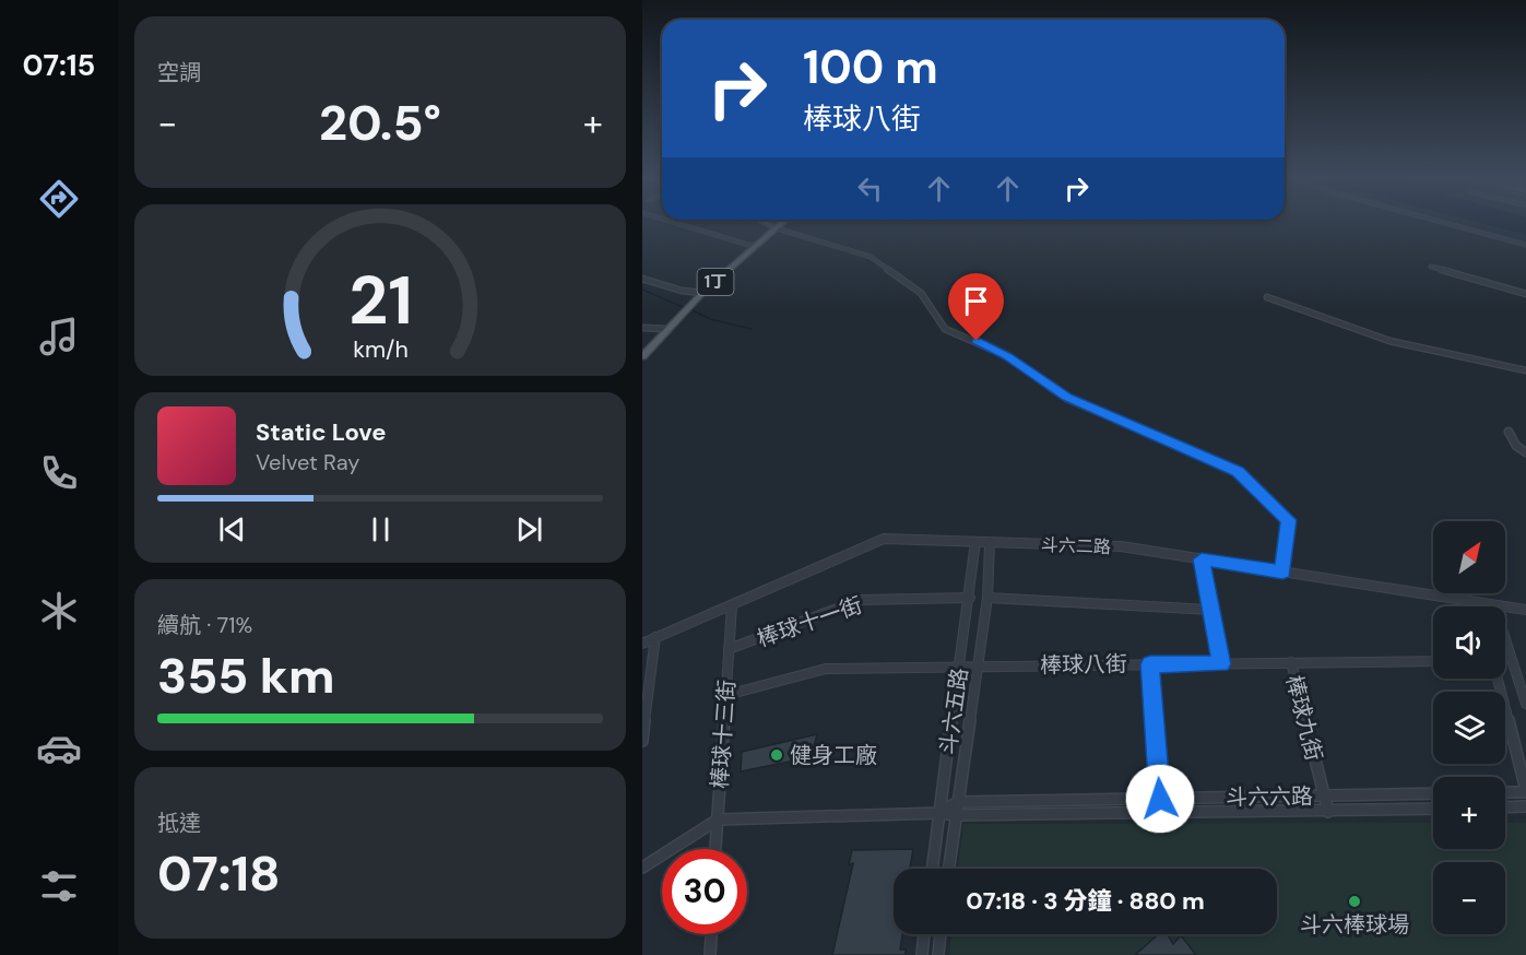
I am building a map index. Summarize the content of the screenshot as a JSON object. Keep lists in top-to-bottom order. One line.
{"streets":{"main road":["1丁"],"street":["斗六二路","棒球十一街","棒球八街","斗六五路","棒球九街","棒球十三街","斗六六路"]},"crossings":[["斗六二路","斗六五路"],["斗六二路","棒球十三街"],["棒球十一街","斗六五路"],["棒球十一街","棒球十三街"],["棒球八街","斗六五路"],["棒球八街","棒球九街"],["棒球八街","棒球十三街"],["斗六五路","斗六六路"],["棒球九街","斗六六路"],["棒球十三街","斗六六路"]],"places":["健身工廠","斗六棒球場"],"north":"top right","page":{"tabs":"07:15","tile":["空調",["續航 · 71%","355 km"],["抵達","07:18"]],"turn":["100 m","棒球八街"],"heat":["−","20.5°","+"],"song":["Static Love","Velvet Ray"],"map_buttons":["+","−"],"limit":"30","trip":"07:18 · 3 分鐘 · 880 m","gauge":["21","km/h"]}}
